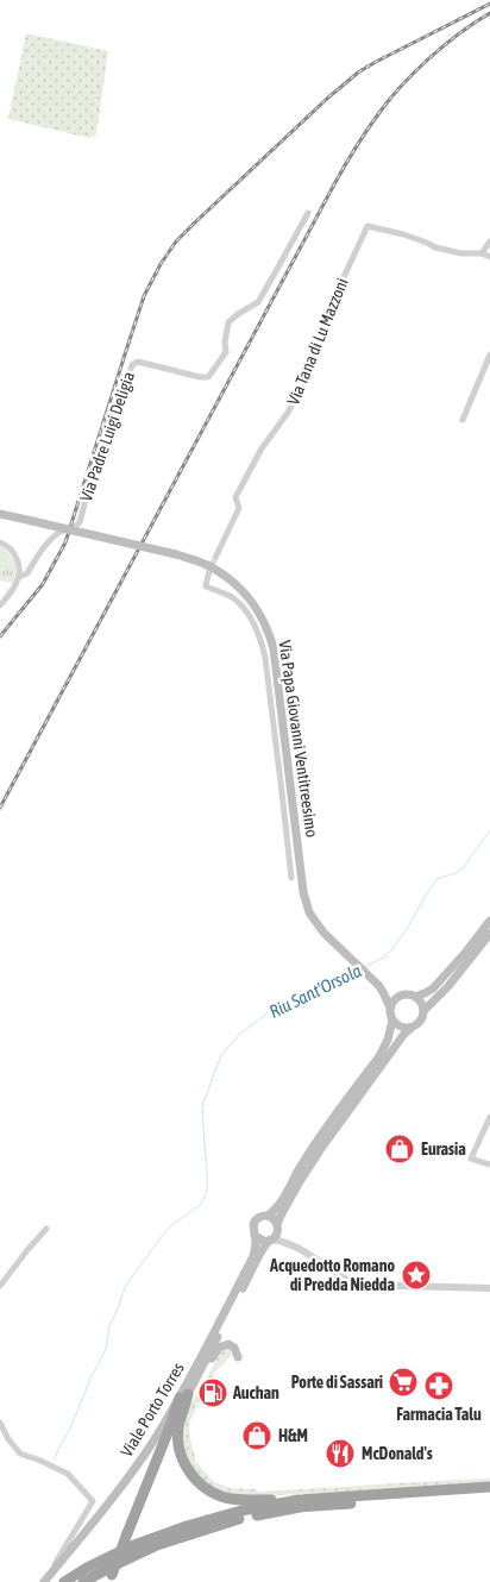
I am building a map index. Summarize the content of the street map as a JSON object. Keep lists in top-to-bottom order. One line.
{"streets":{"main road":["Via Papa Giovanni Ventitreesimo","Viale Porto Torres"],"street":["Via Tana di Lu Mazzoni","Via Padre Luigi Deligia"]},"crossings":[["Via Papa Giovanni Ventitreesimo","Viale Porto Torres"]],"water":["Riu Sant'Orsola"],"places":{"shop":["Eurasia","H&M"],"place":["Acquedotto Romano di Predda Niedda"],"supermarket":["Porte di Sassari"],"pharmacy":["Farmacia Talu"],"fuel station":["Auchan"],"restaurant":["McDonald's"]}}
